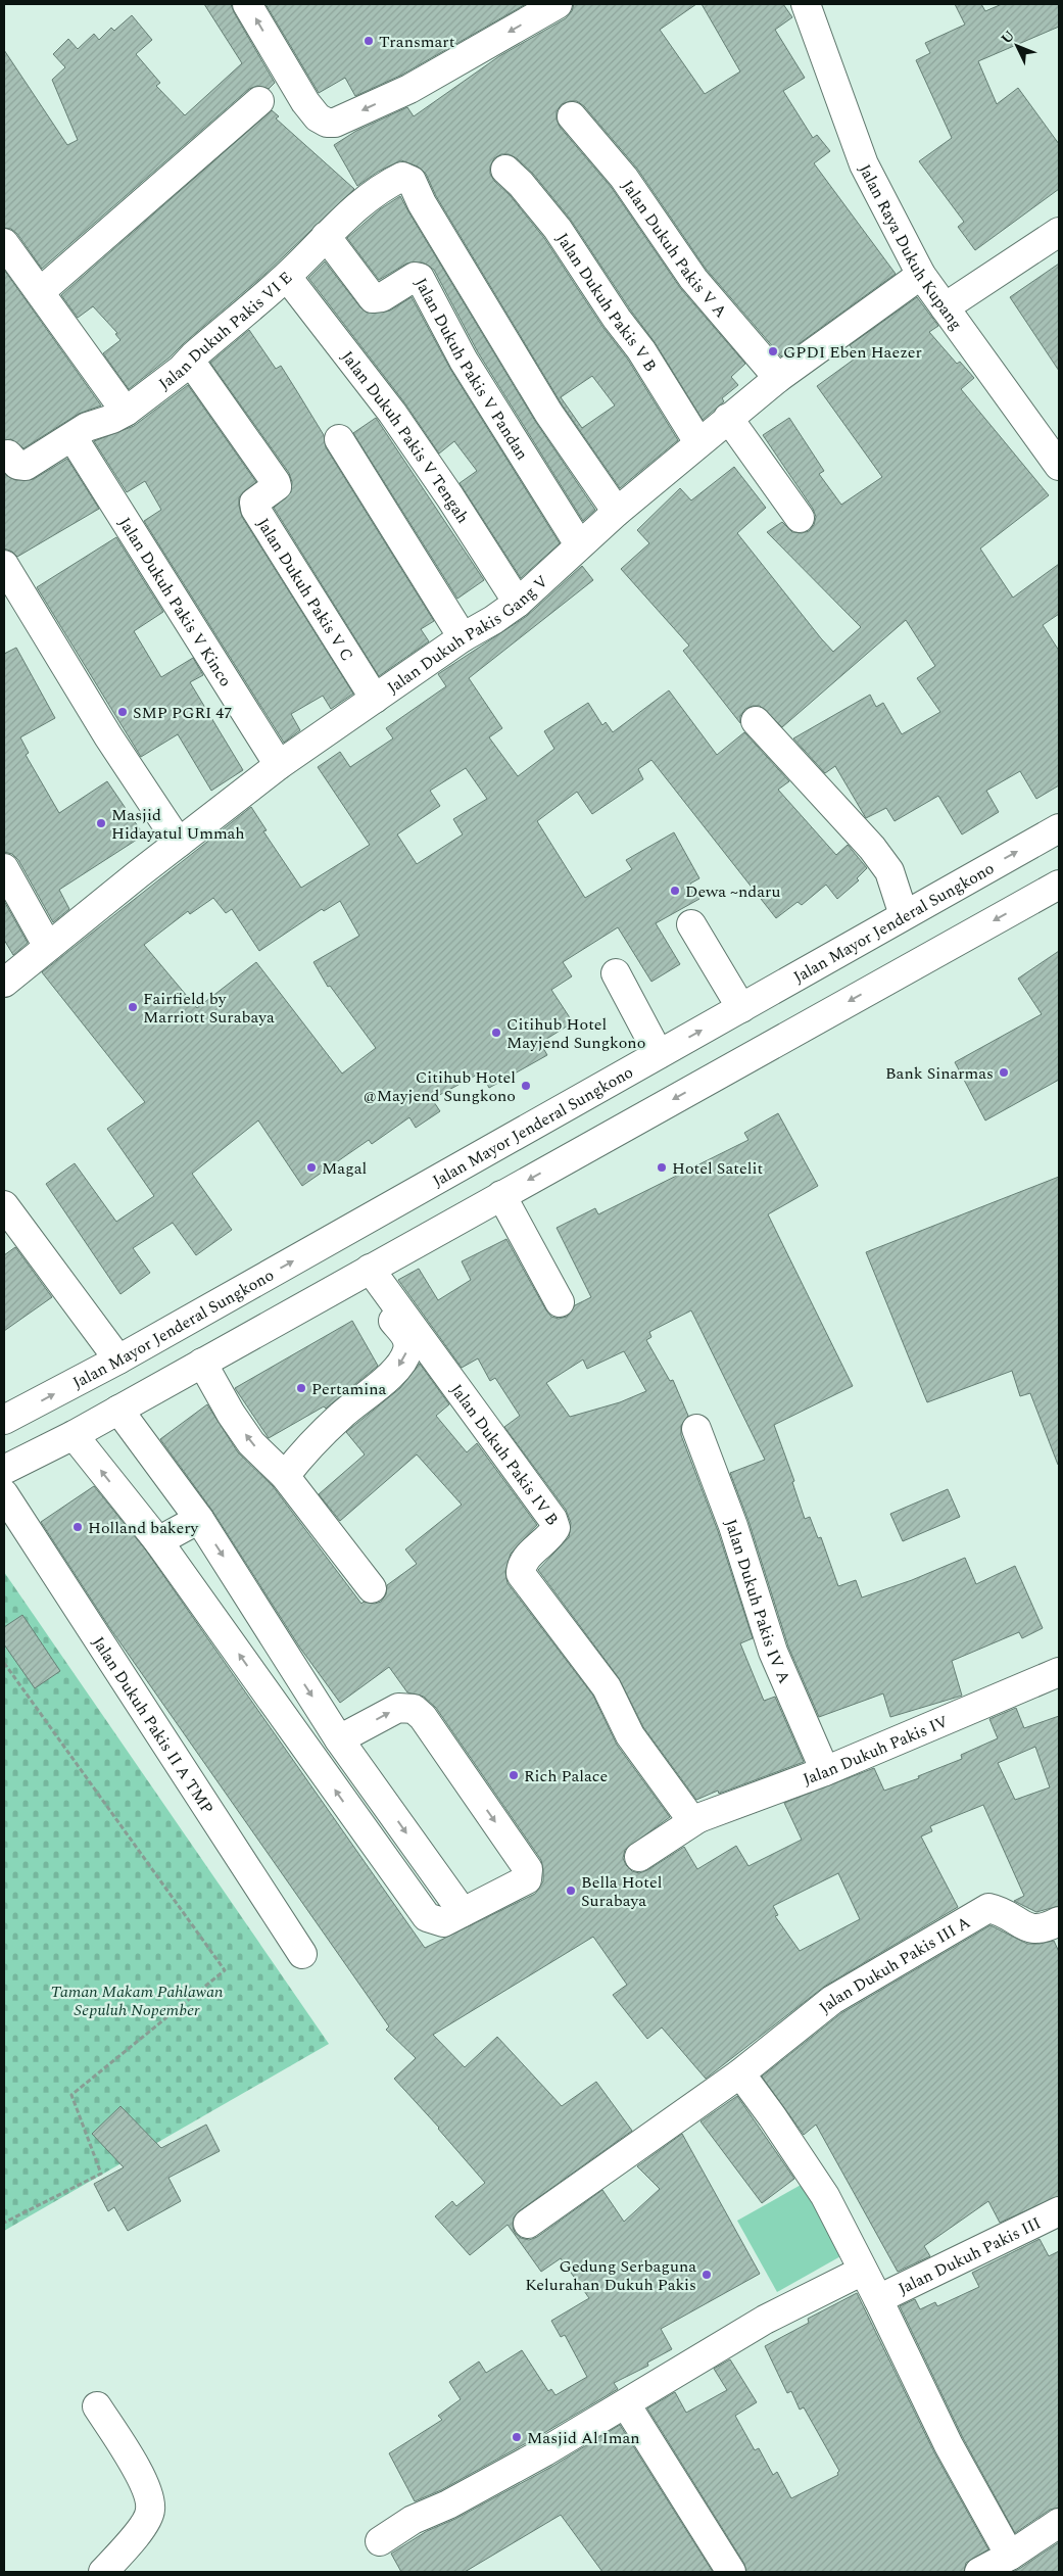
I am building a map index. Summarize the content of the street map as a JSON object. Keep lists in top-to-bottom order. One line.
{"streets":{"street":["Jalan Raya Dukuh Kupang","Jalan Dukuh Pakis V A","Jalan Dukuh Pakis V B","Jalan Dukuh Pakis VI E","Jalan Dukuh Pakis V Pandan","Jalan Dukuh Pakis V Tengah","Jalan Dukuh Pakis V C","Jalan Dukuh Pakis V Kinco","Jalan Dukuh Pakis Gang V","Jalan Mayor Jenderal Sungkono","Jalan Dukuh Pakis IV B","Jalan Dukuh Pakis IV A","Jalan Dukuh Pakis II A TMP","Jalan Dukuh Pakis IV","Jalan Dukuh Pakis III A","Jalan Dukuh Pakis III"]},"crossings":[["Jalan Raya Dukuh Kupang","Jalan Dukuh Pakis Gang V"],["Jalan Dukuh Pakis V A","Jalan Dukuh Pakis Gang V"],["Jalan Dukuh Pakis V B","Jalan Dukuh Pakis Gang V"],["Jalan Dukuh Pakis VI E","Jalan Dukuh Pakis V Pandan"],["Jalan Dukuh Pakis VI E","Jalan Dukuh Pakis V Tengah"],["Jalan Dukuh Pakis VI E","Jalan Dukuh Pakis V C"],["Jalan Dukuh Pakis VI E","Jalan Dukuh Pakis V Kinco"],["Jalan Dukuh Pakis VI E","Jalan Dukuh Pakis Gang V"],["Jalan Dukuh Pakis V Pandan","Jalan Dukuh Pakis Gang V"],["Jalan Dukuh Pakis V Tengah","Jalan Dukuh Pakis Gang V"],["Jalan Dukuh Pakis V C","Jalan Dukuh Pakis Gang V"],["Jalan Dukuh Pakis V Kinco","Jalan Dukuh Pakis Gang V"],["Jalan Dukuh Pakis IV B","Jalan Dukuh Pakis IV"],["Jalan Dukuh Pakis IV A","Jalan Dukuh Pakis IV"]],"parks":["Taman Makam Pahlawan Sepuluh Nopember"],"places":["Transmart","GPDI Eben Haezer","SMP PGRI 47","Masjid Hidayatul Ummah","Dewa ~ndaru","Fairfield by Marriott Surabaya","Citihub Hotel Mayjend Sungkono","Bank Sinarmas","Citihub Hotel @Mayjend Sungkono","Magal","Hotel Satelit","Pertamina","Holland bakery","Rich Palace","Bella Hotel Surabaya","Gedung Serbaguna Kelurahan Dukuh Pakis","Masjid Al Iman"],"north":"top left"}
